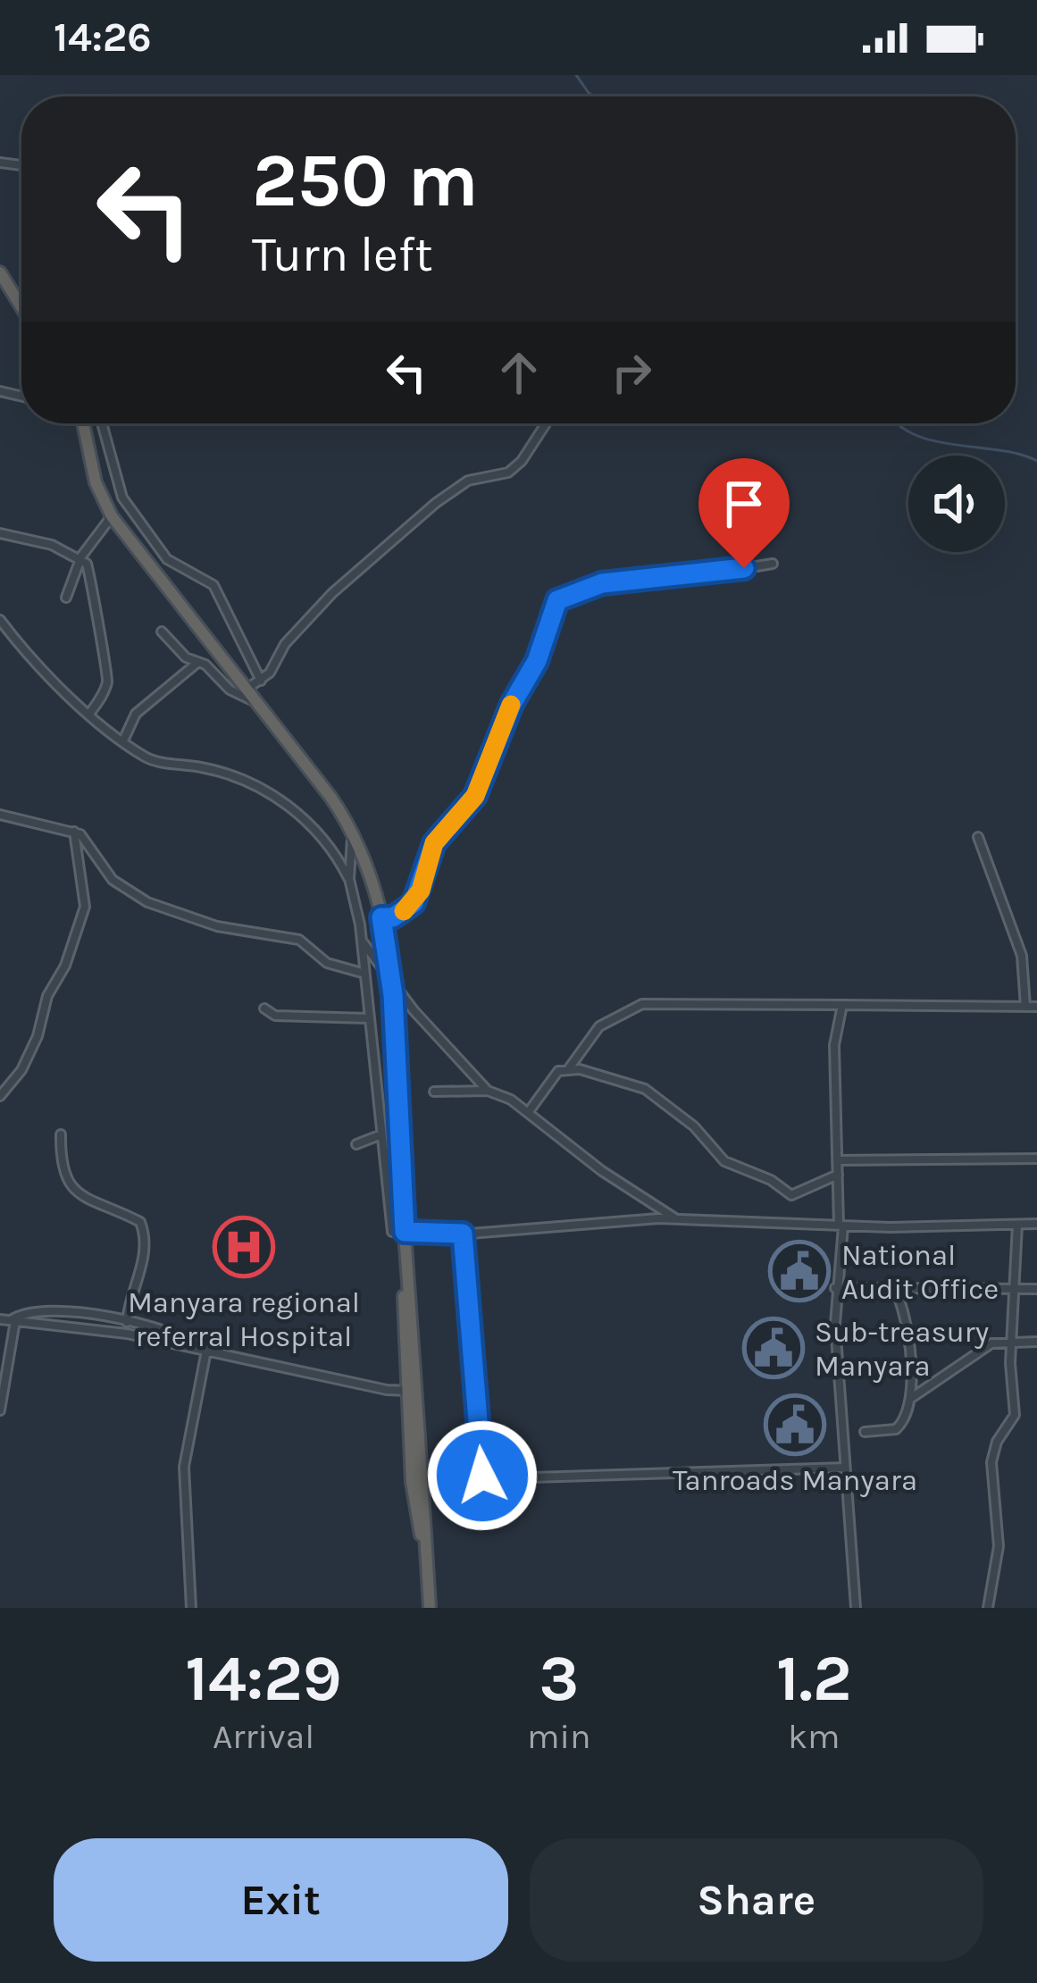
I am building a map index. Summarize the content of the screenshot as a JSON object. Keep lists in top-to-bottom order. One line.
{"places":{"hospital":["Manyara regional referral Hospital"],"public building":["National Audit Office","Sub-treasury Manyara","Tanroads Manyara"]},"page":{"status":"14:26","turn":["250 m","Turn left"],"eta":["14:29","Arrival","3","min","1.2","km"],"buttons":["Exit","Share"]}}
